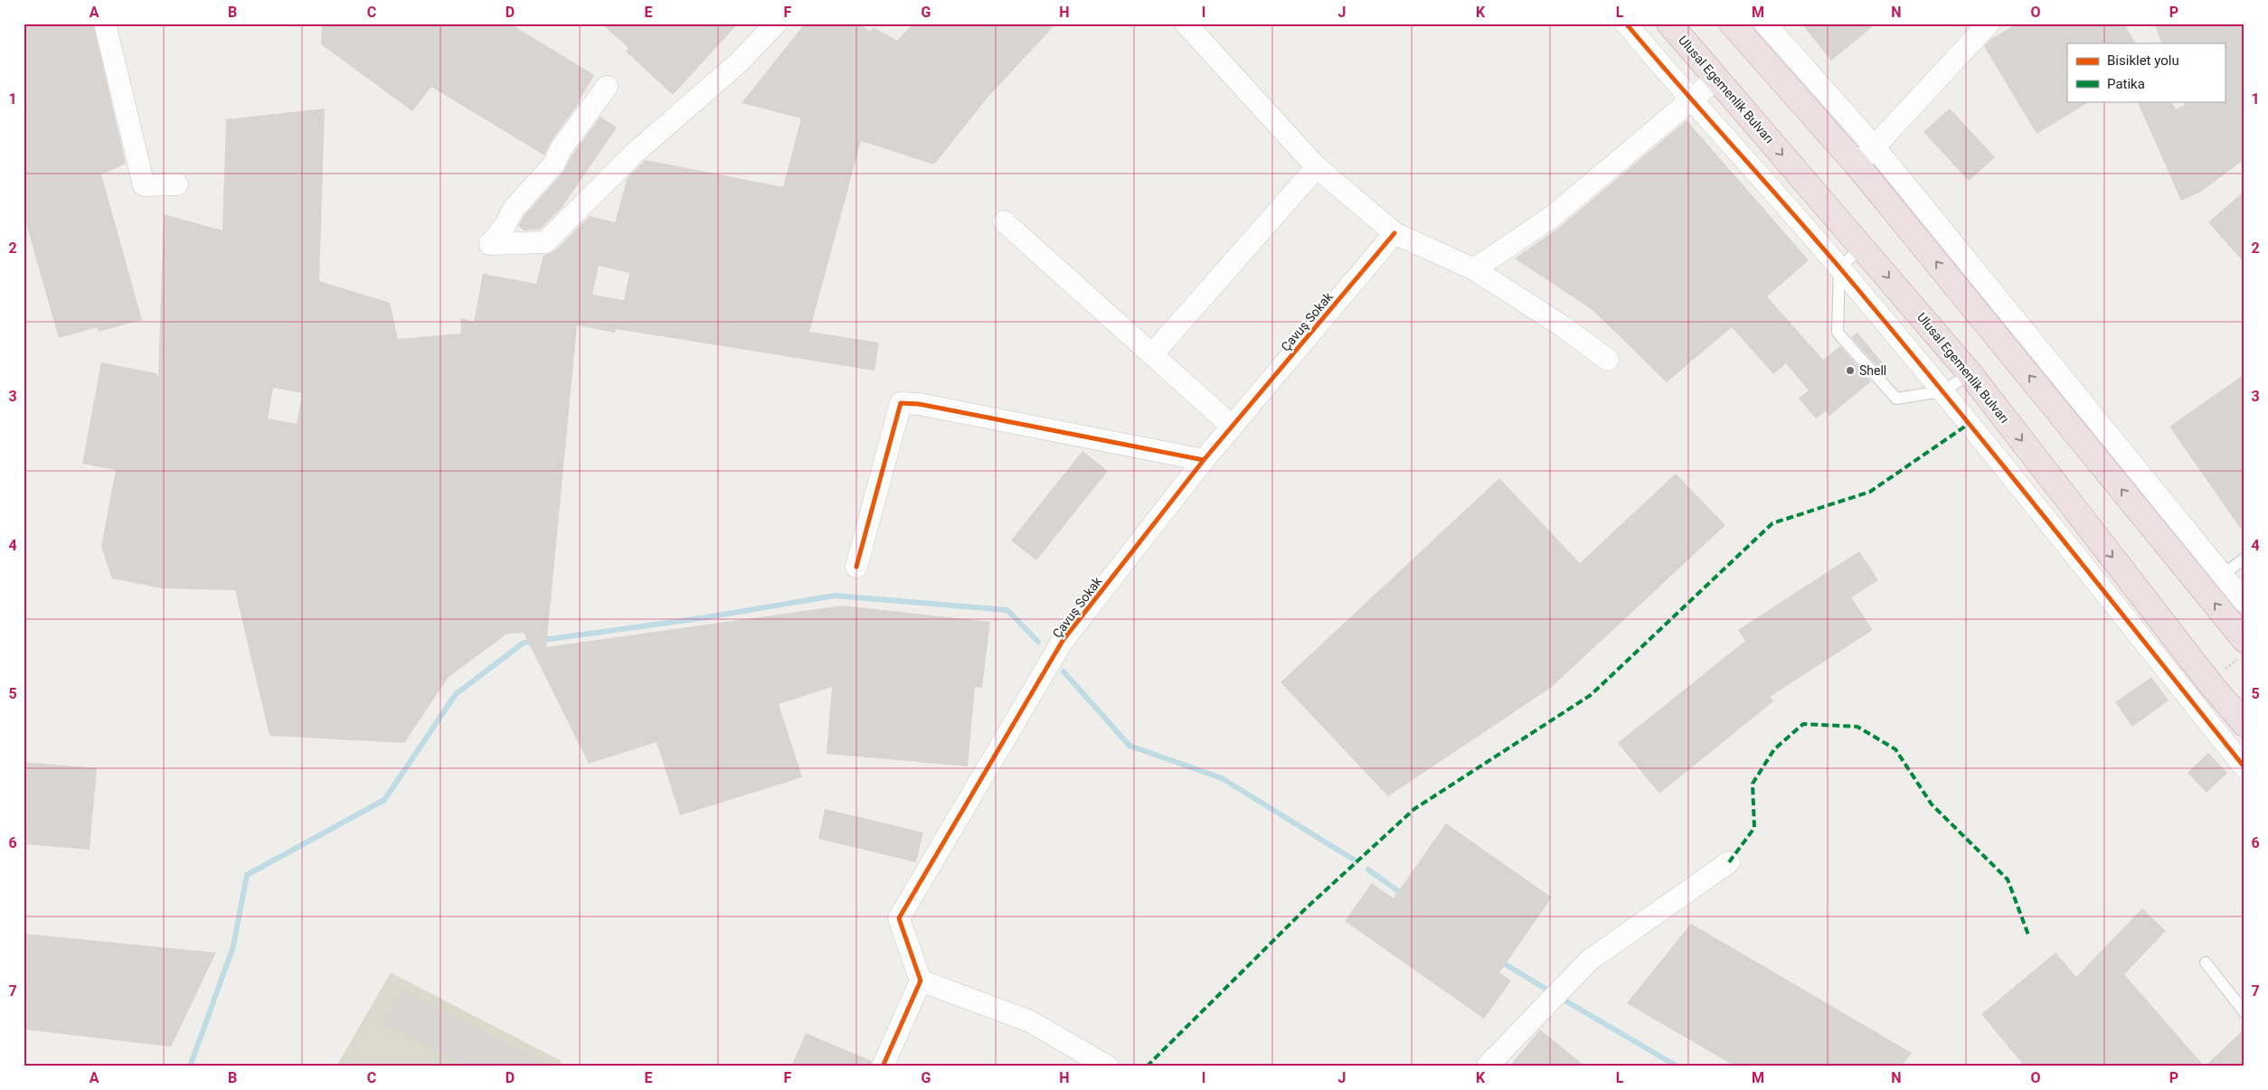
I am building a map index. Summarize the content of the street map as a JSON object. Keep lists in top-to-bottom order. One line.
{"streets":{"highway":["Ulusal Egemenlik Bulvarı"],"street":["Çavuş Sokak"]},"places":["Shell"],"legend":["Bisiklet yolu","Patika"],"grid":{"columns":["A","B","C","D","E","F","G","H","I","J","K","L","M","N","O","P"],"rows":["1","2","3","4","5","6","7"]}}
